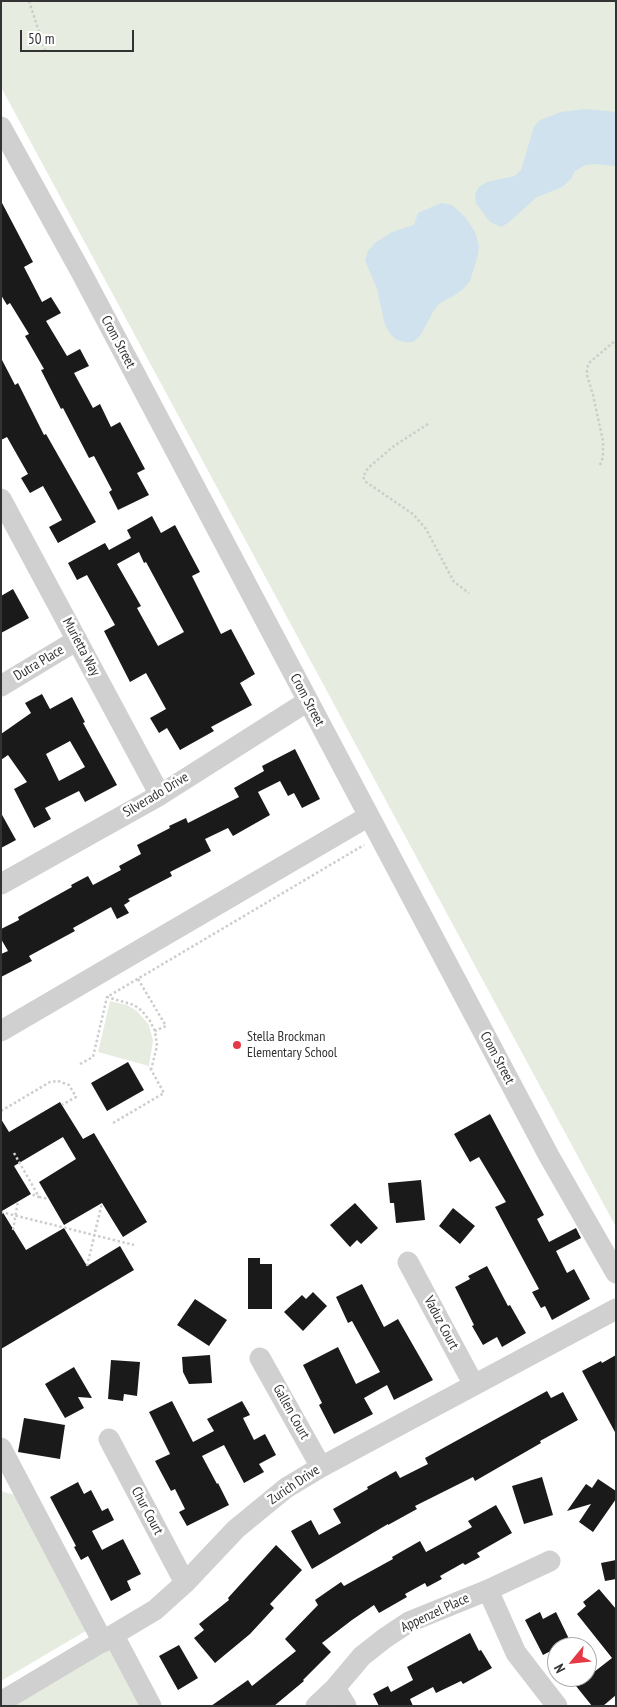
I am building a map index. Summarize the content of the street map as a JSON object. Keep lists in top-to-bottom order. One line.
{"streets":{"street":["Crom Street","Murietta Way","Dutra Place","Silverado Drive","Vaduz Court","Gallen Court","Zurich Drive","Chur Court","Appenzel Place"]},"crossings":[["Crom Street","Silverado Drive"],["Murietta Way","Dutra Place"],["Murietta Way","Silverado Drive"],["Vaduz Court","Zurich Drive"],["Gallen Court","Zurich Drive"],["Zurich Drive","Chur Court"]],"places":["Stella Brockman Elementary School"],"scale_bar":"50 m","north":"bottom left"}
